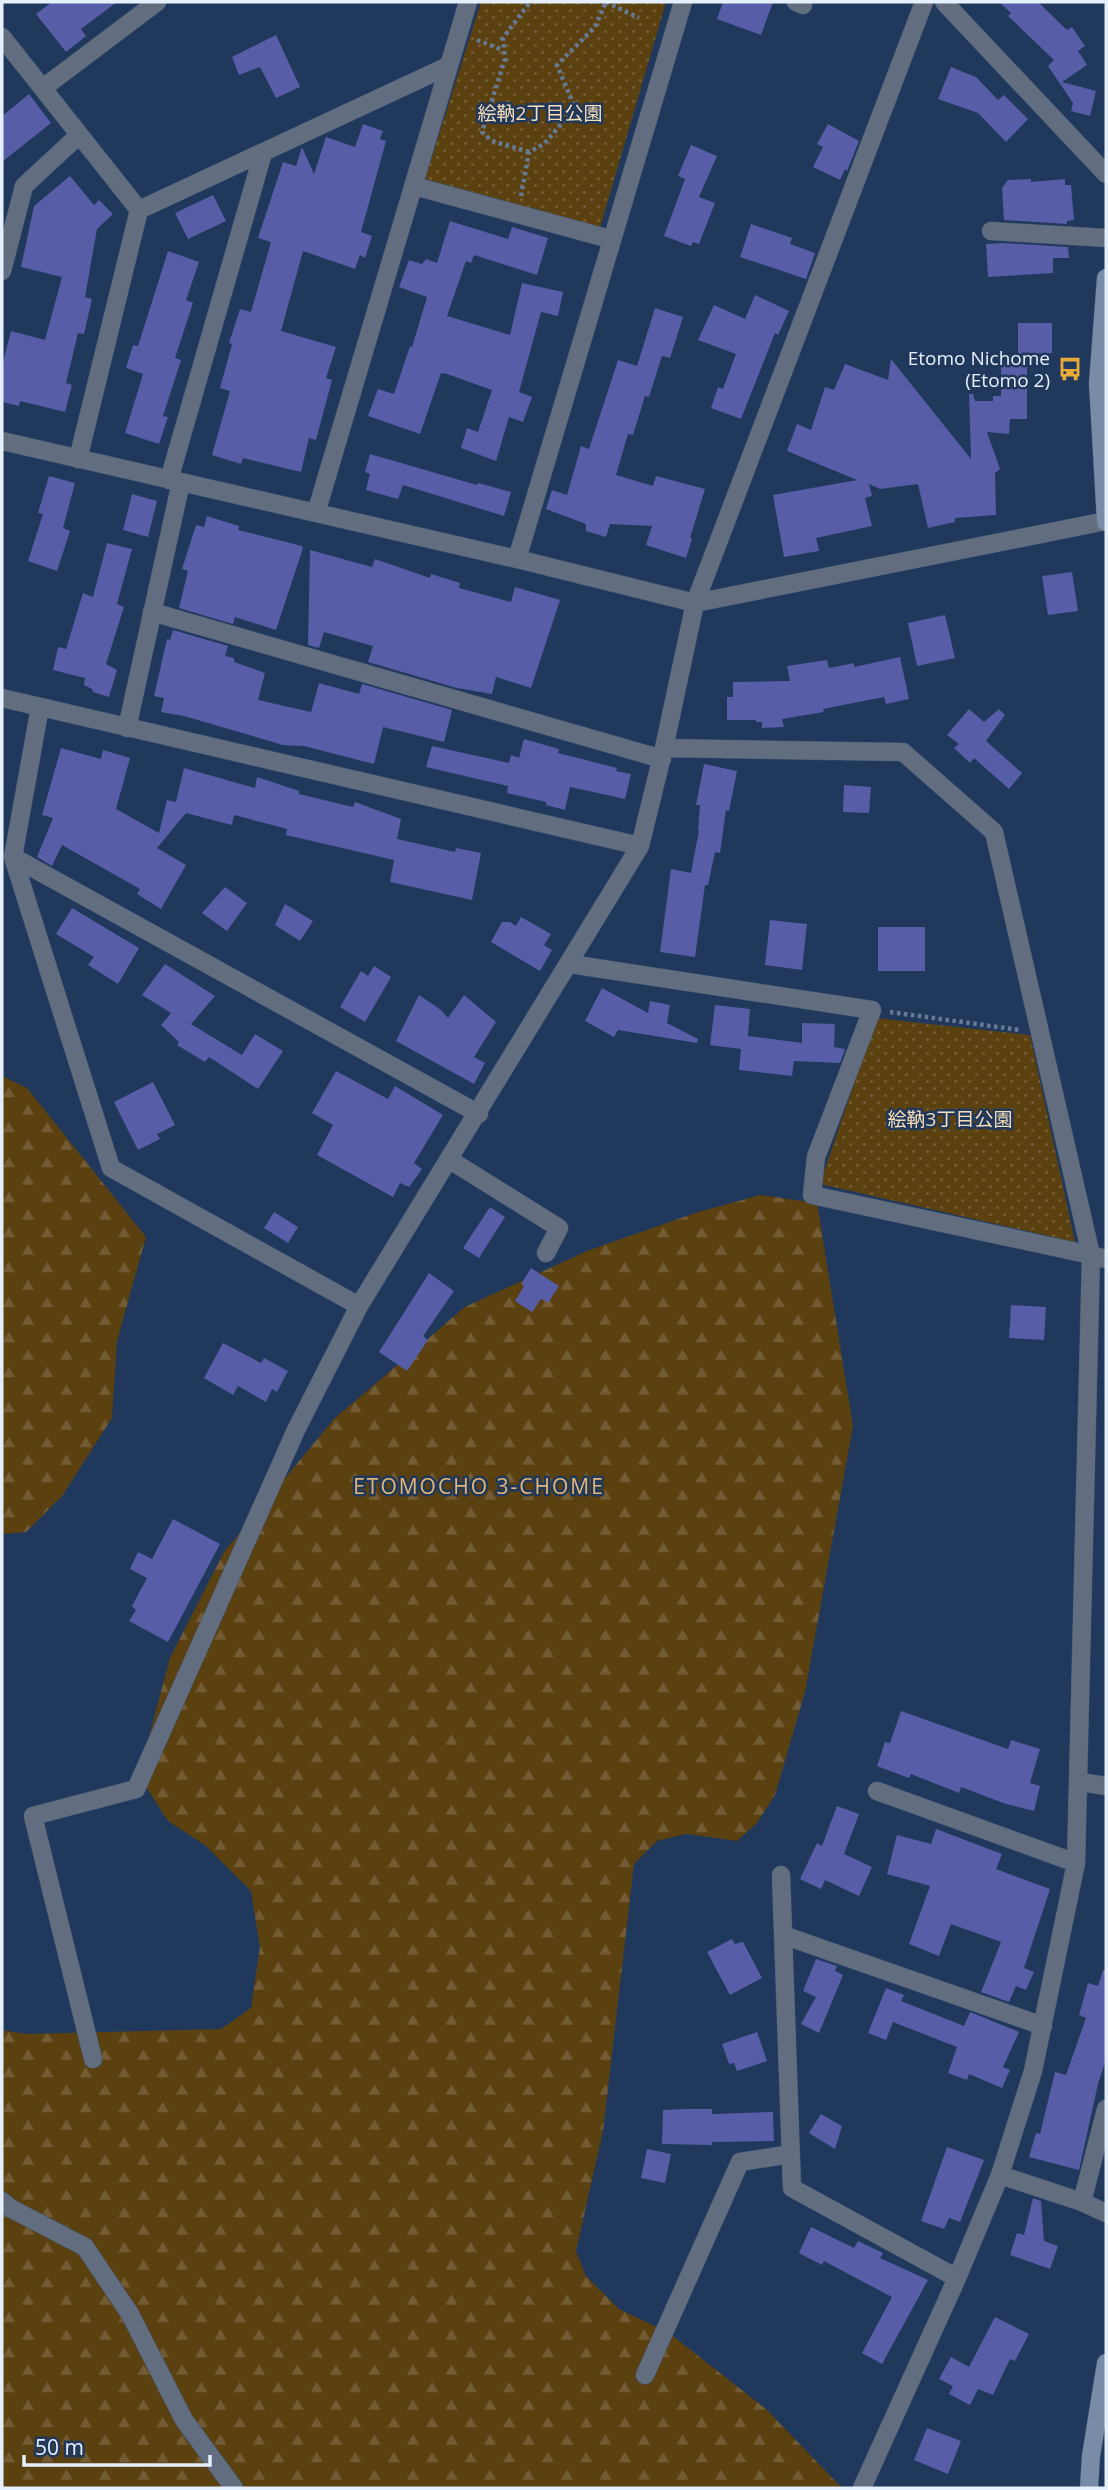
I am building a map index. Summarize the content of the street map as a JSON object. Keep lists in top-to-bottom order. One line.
{"districts":["ETOMOCHO 3-CHOME"],"parks":["絵靹2丁目公園","絵靹3丁目公園"],"places":{"bus stop":["Etomo Nichome (Etomo 2)"]},"scale_bar":"50 m"}
